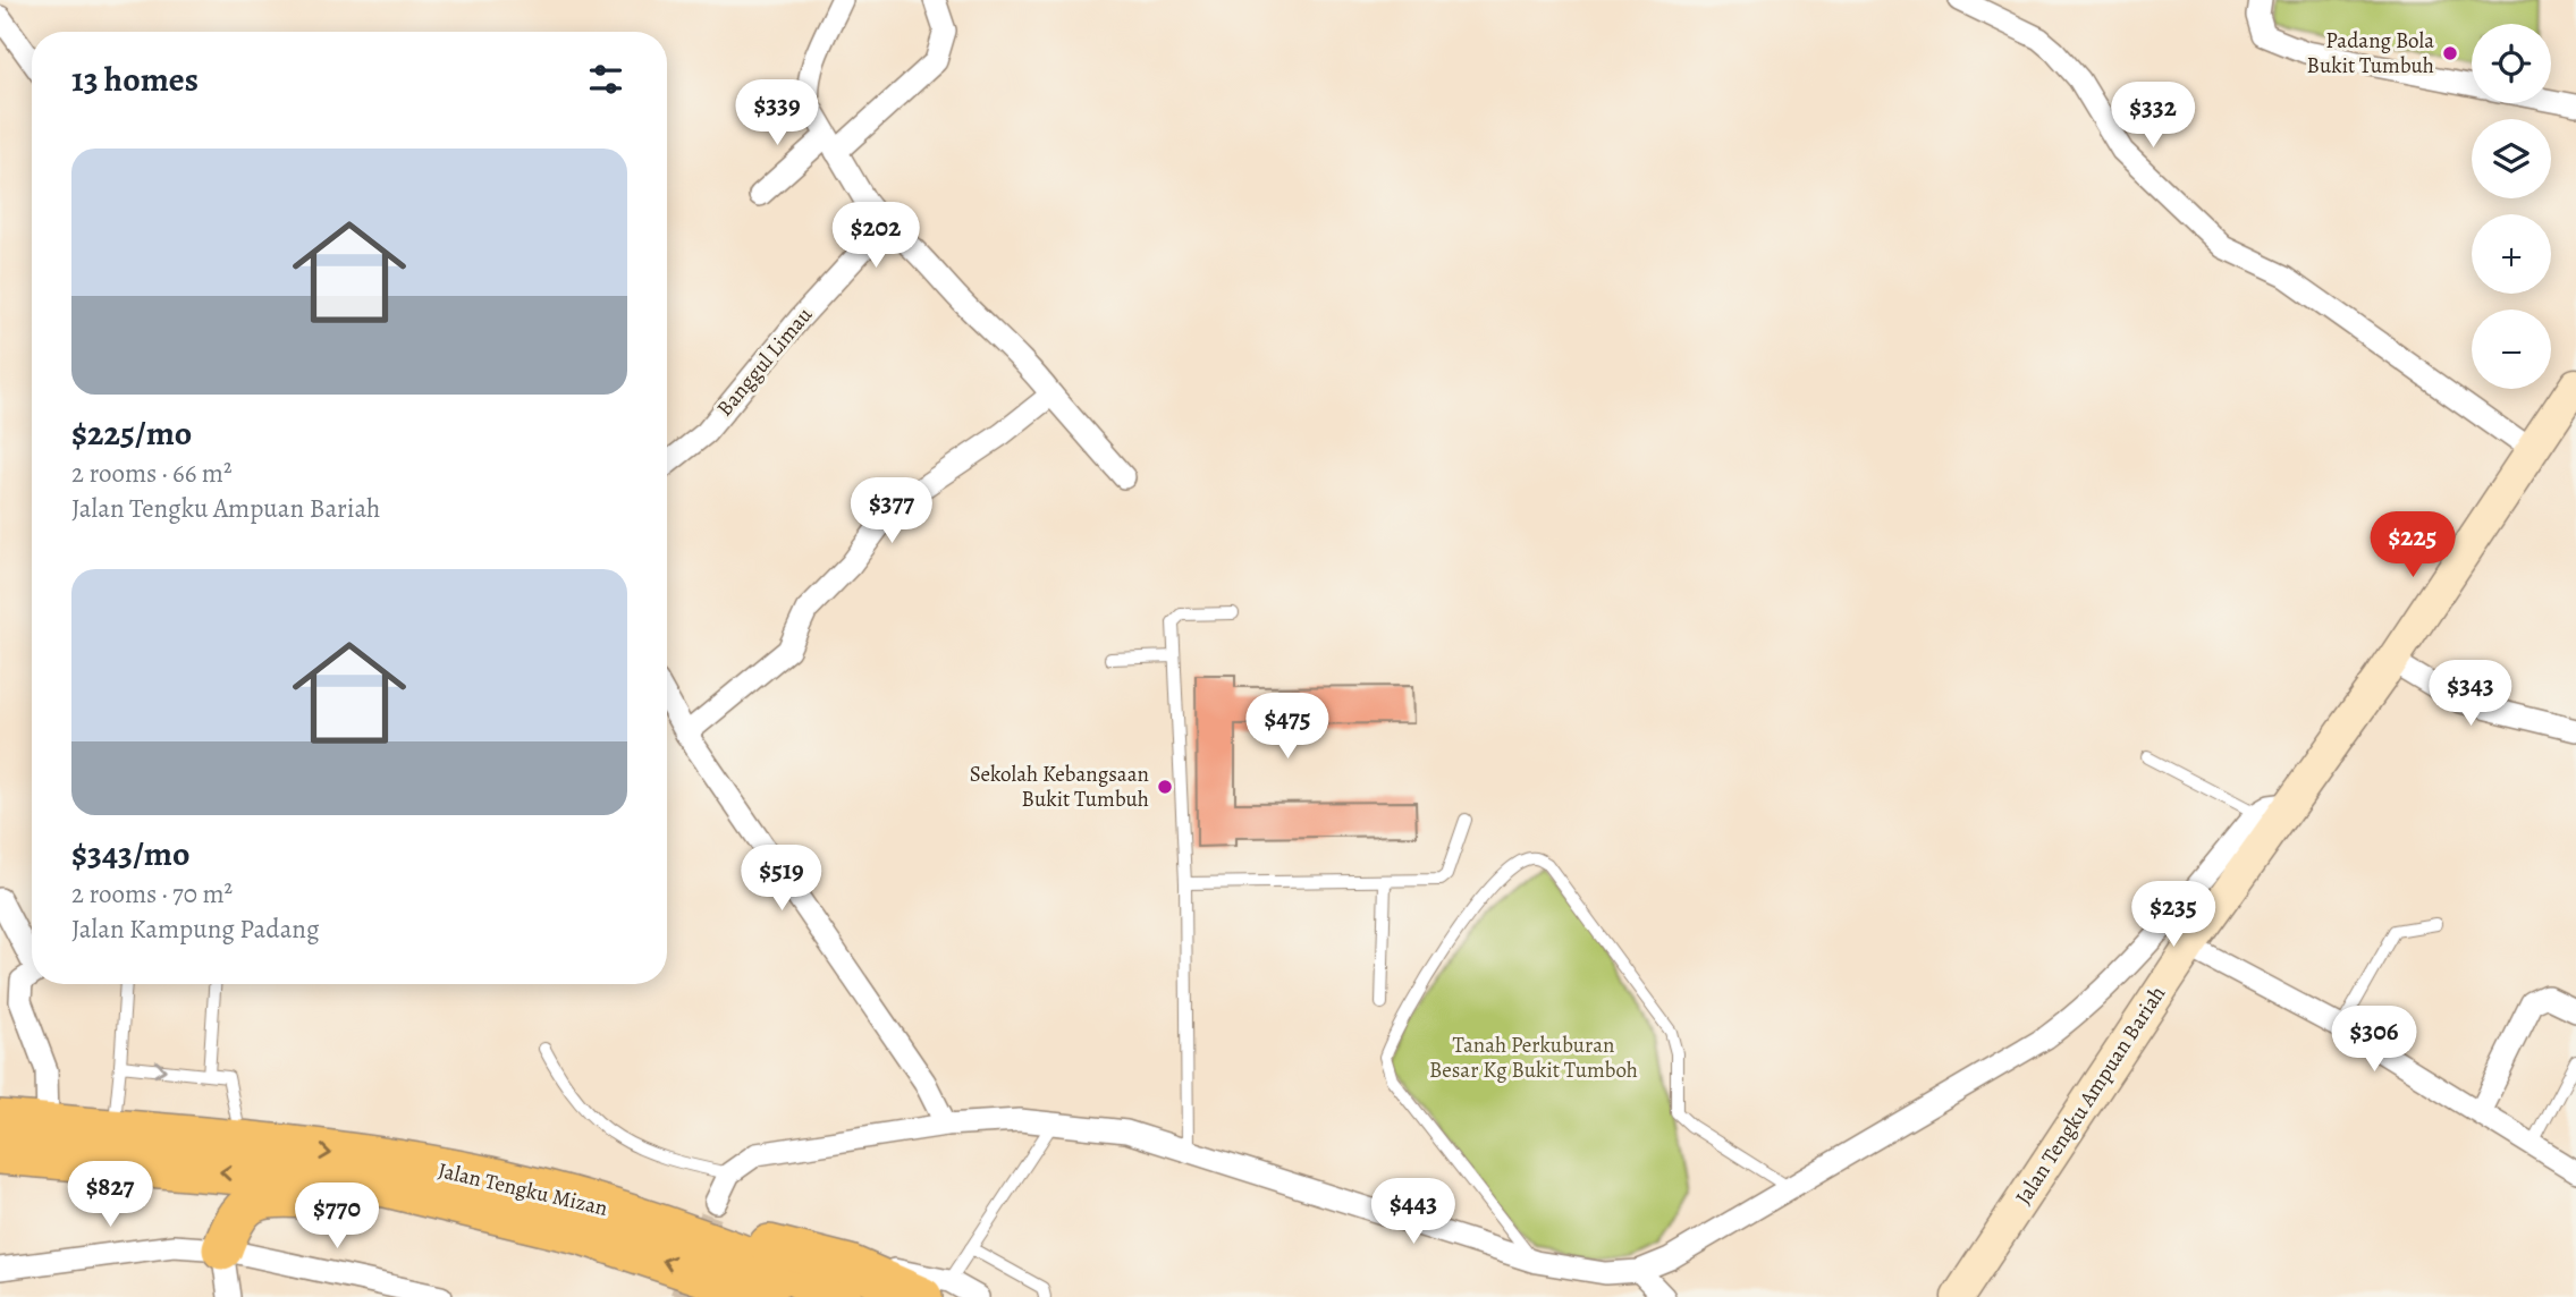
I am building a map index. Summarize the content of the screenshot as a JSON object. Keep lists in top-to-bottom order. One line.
{"streets":{"highway":["Jalan Tengku Mizan"],"main road":["Jalan Tengku Ampuan Bariah"],"street":["Banggul Limau"]},"parks":["Tanah Perkuburan Besar Kg Bukit Tumboh"],"places":["Padang Bola Bukit Tumbuh","Sekolah Kebangsaan Bukit Tumbuh"],"page":{"map_buttons":["+","−"],"heading":"13 homes","price":["$339","$332","$202","$377","$225","$343","$475","$519","$235","$306","$827","$443","$770"],"list":[{"name":"$225/mo","note":"2 rooms · 66 m² · Jalan Tengku Ampuan Bariah"},{"name":"$343/mo","note":"2 rooms · 70 m² · Jalan Kampung Padang"}]}}
